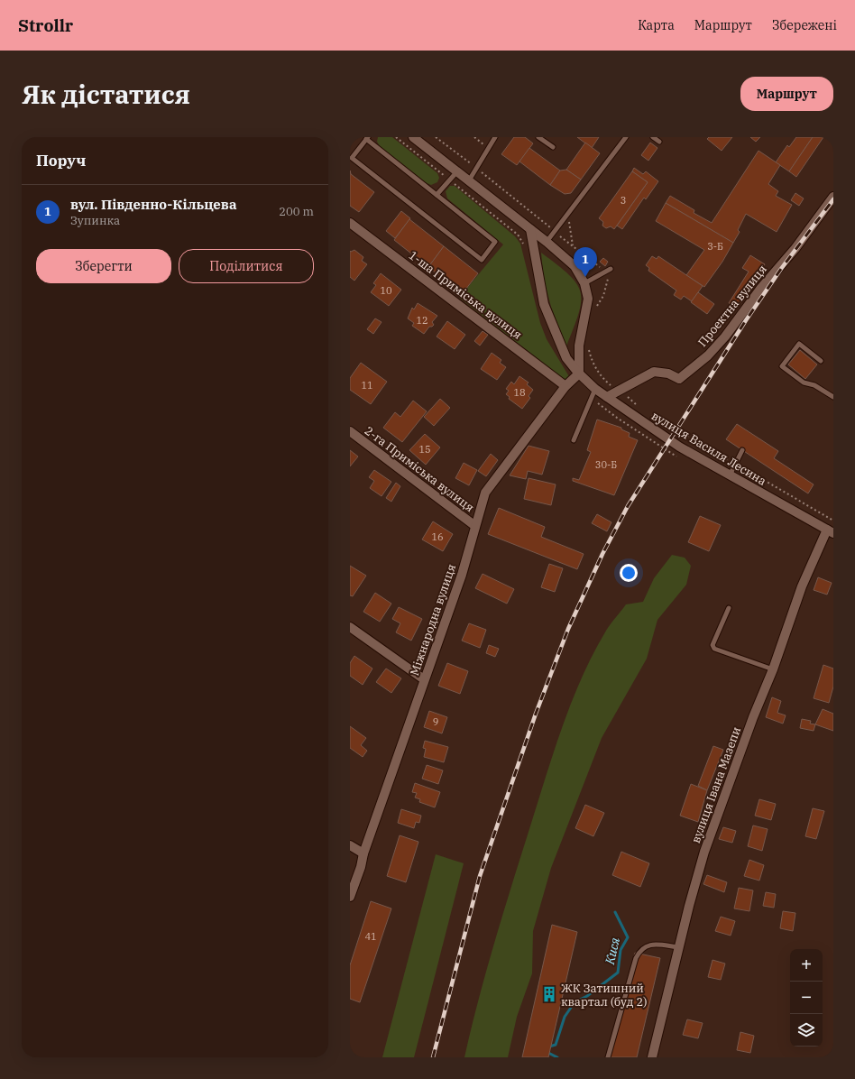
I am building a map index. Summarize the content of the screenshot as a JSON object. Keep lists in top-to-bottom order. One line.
{"streets":{"street":["1-ша Приміська вулиця","Проектна вулиця","вулиця Василя Лесина","2-га Приміська вулиця","Міжнародна вулиця","вулиця Івана Мазепи"]},"crossings":[["1-ша Приміська вулиця","Міжнародна вулиця"],["Проектна вулиця","вулиця Василя Лесина"],["вулиця Василя Лесина","Міжнародна вулиця"],["вулиця Василя Лесина","вулиця Івана Мазепи"],["2-га Приміська вулиця","Міжнародна вулиця"]],"water":["Кися"],"places":{"building":["ЖК Затишний квартал (буд 2)"]},"house_numbers":["3","3-Б","10","12","11","18","15","30-Б","16","9","41"],"page":{"header":"Strollr","nav":["Карта","Маршрут","Збережені"],"buttons":["Маршрут",["Зберегти","Поділитися"]],"title":"Як дістатися","heading":"Поруч","list":[{"mark":"1","name":"вул. Південно-Кільцева","note":"Зупинка","value":"200 m"}],"pins":"1","map_buttons":["+","−"]}}
